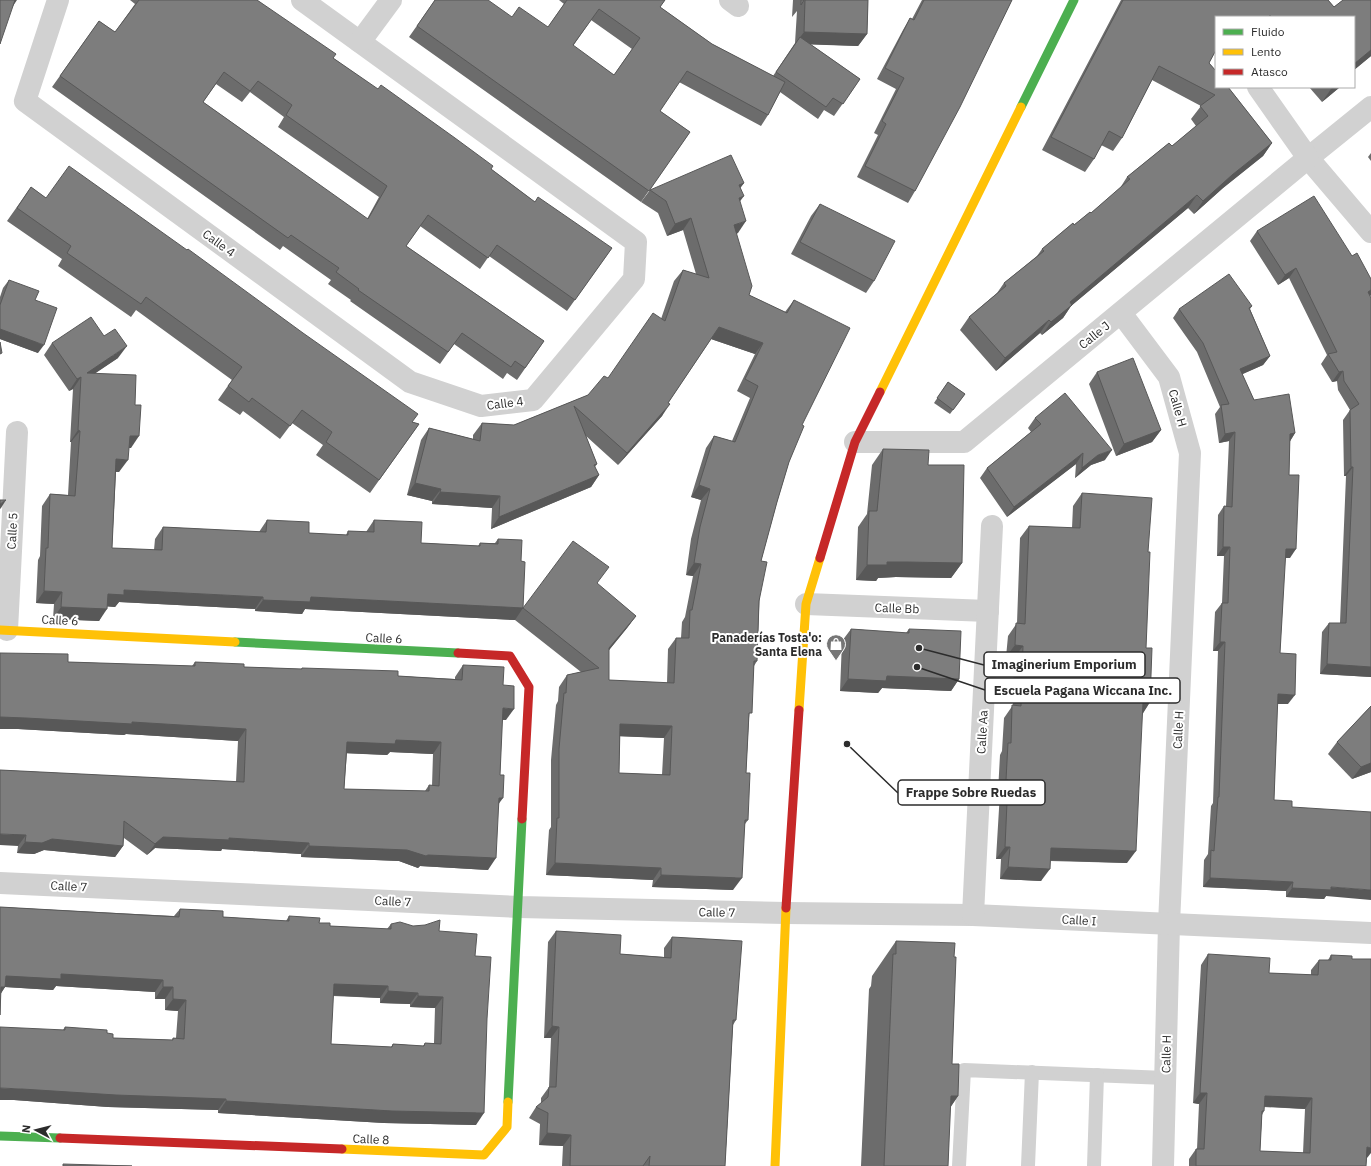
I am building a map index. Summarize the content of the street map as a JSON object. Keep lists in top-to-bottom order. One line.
{"streets":{"street":["Calle 4","Calle J","Calle H","Calle 5","Calle Bb","Calle 6","Calle Aa","Calle 7","Calle I","Calle 8"]},"crossings":[["Calle J","Calle H"],["Calle H","Calle I"],["Calle 5","Calle 6"],["Calle Bb","Calle Aa"],["Calle 6","Calle 7"],["Calle 6","Calle 8"],["Calle Aa","Calle I"],["Calle 7","Calle I"],["Calle 7","Calle 8"]],"places":{"other":["Imaginerium Emporium","Escuela Pagana Wiccana Inc.","Frappe Sobre Ruedas"],"shop":["Panaderías Tosta'o: Santa Elena"]},"legend":["Fluido","Lento","Atasco"],"north":"left"}
